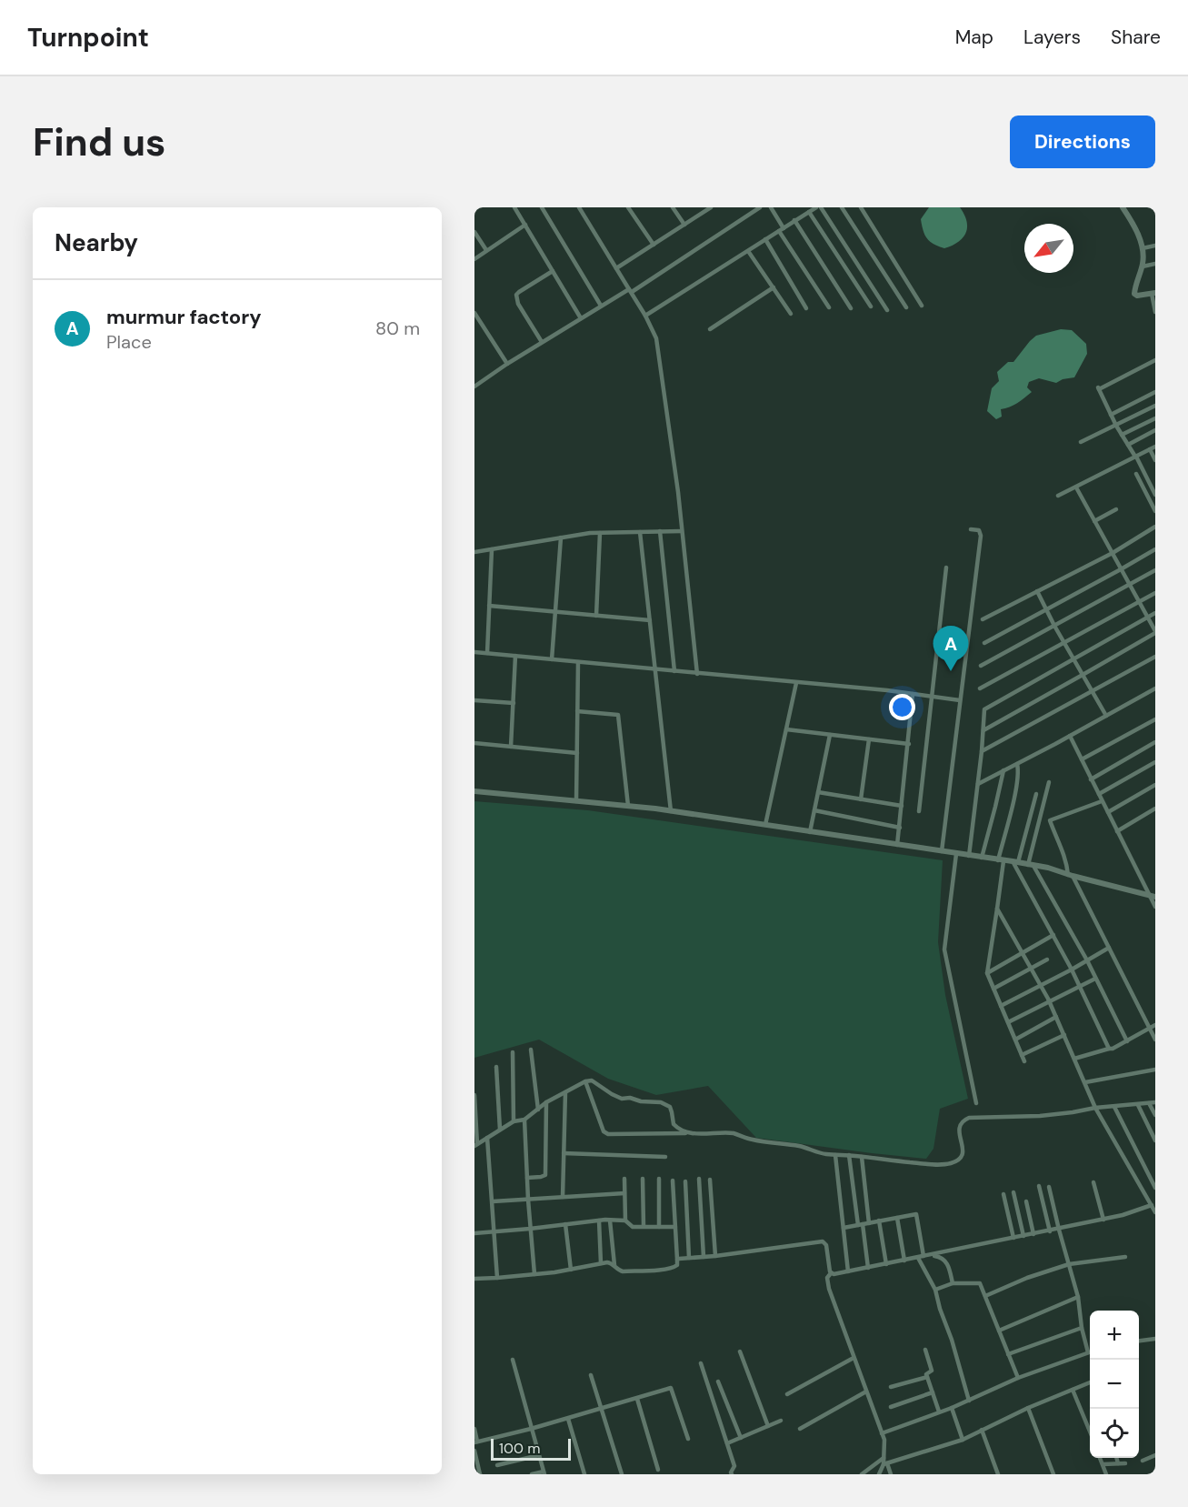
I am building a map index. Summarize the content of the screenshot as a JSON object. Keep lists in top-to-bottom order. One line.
{"scale_bar":"100 m","north":"bottom left","page":{"header":"Turnpoint","nav":["Map","Layers","Share"],"buttons":"Directions","title":"Find us","heading":"Nearby","list":[{"mark":"A","name":"murmur factory","note":"Place","value":"80 m"}],"pins":"A","map_buttons":["+","−"],"scale":"100 m"}}
